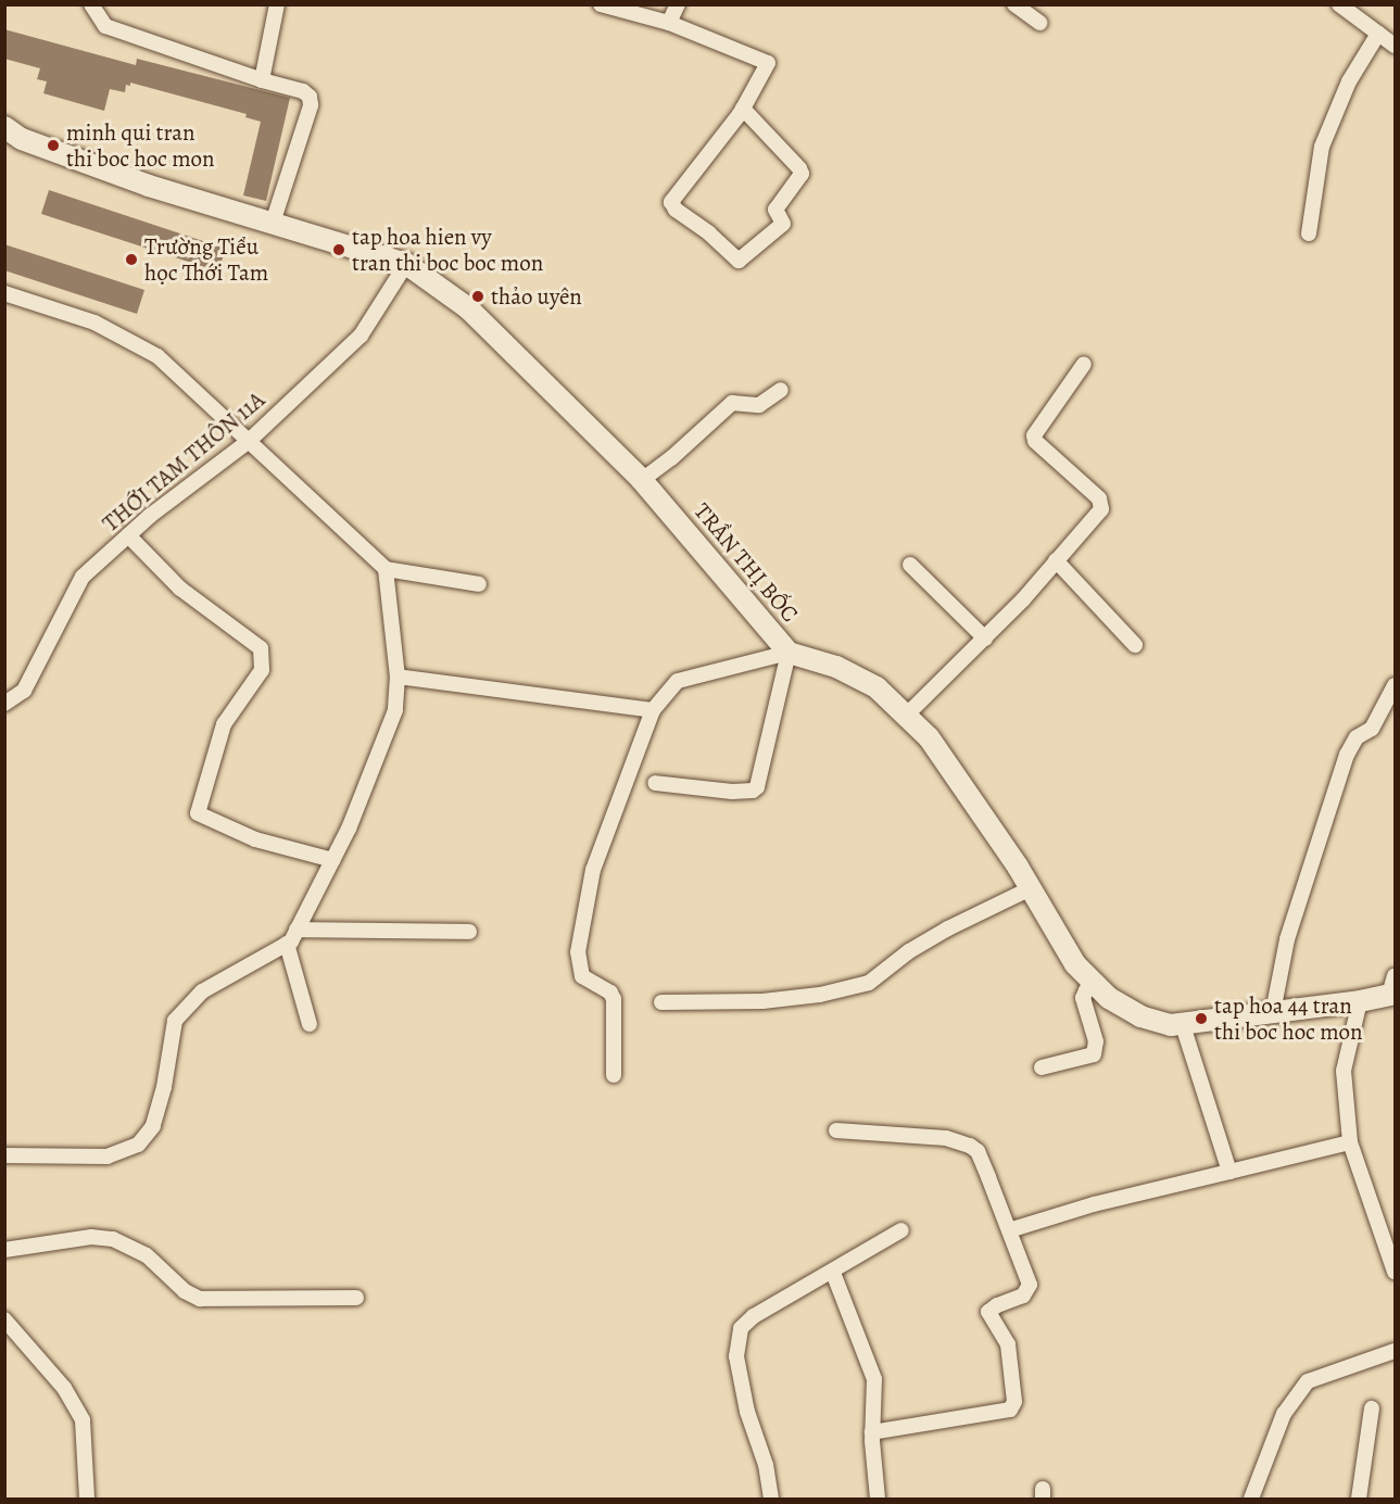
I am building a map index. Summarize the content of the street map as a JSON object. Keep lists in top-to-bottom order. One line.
{"streets":{"street":["THỚI TAM THÔN 11A","TRẦN THỊ BỐC"]},"crossings":[["THỚI TAM THÔN 11A","TRẦN THỊ BỐC"]],"places":["minh qui tran thi boc hoc mon","tap hoa hien vy tran thi boc boc mon","Trường Tiểu học Thới Tam","thảo uyên","tap hoa 44 tran thi boc hoc mon"]}
